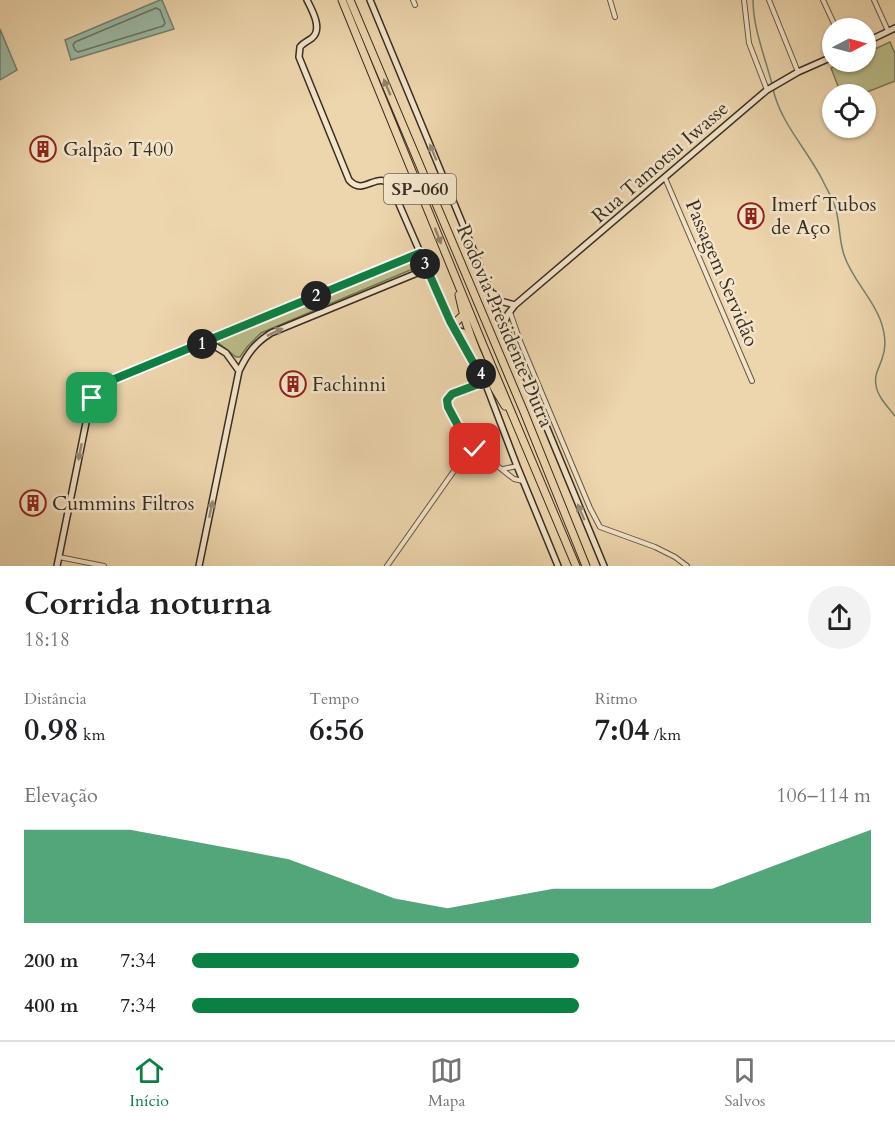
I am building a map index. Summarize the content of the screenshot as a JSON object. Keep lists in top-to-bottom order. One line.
{"streets":{"highway":["SP-060","Rodovia Presidente Dutra"],"street":["Rua Tamotsu Iwasse","Passagem Servidão"]},"crossings":[["Rua Tamotsu Iwasse","Passagem Servidão"]],"places":{"building":["Galpão T400","Imerf Tubos de Aço","Fachinni","Cummins Filtros"]},"north":"right","page":{"pins":["3","2","1","4"],"heading":["Corrida noturna","18:18"],"stats":[["Distância","0.98 km"],["Tempo","6:56"],["Ritmo","7:04 /km"]],"chart":["Elevação","106–114 m"],"list":[{"name":"200 m","note":"7:34"},{"name":"400 m","note":"7:34"}],"tabs":["Início","Mapa","Salvos"]}}
